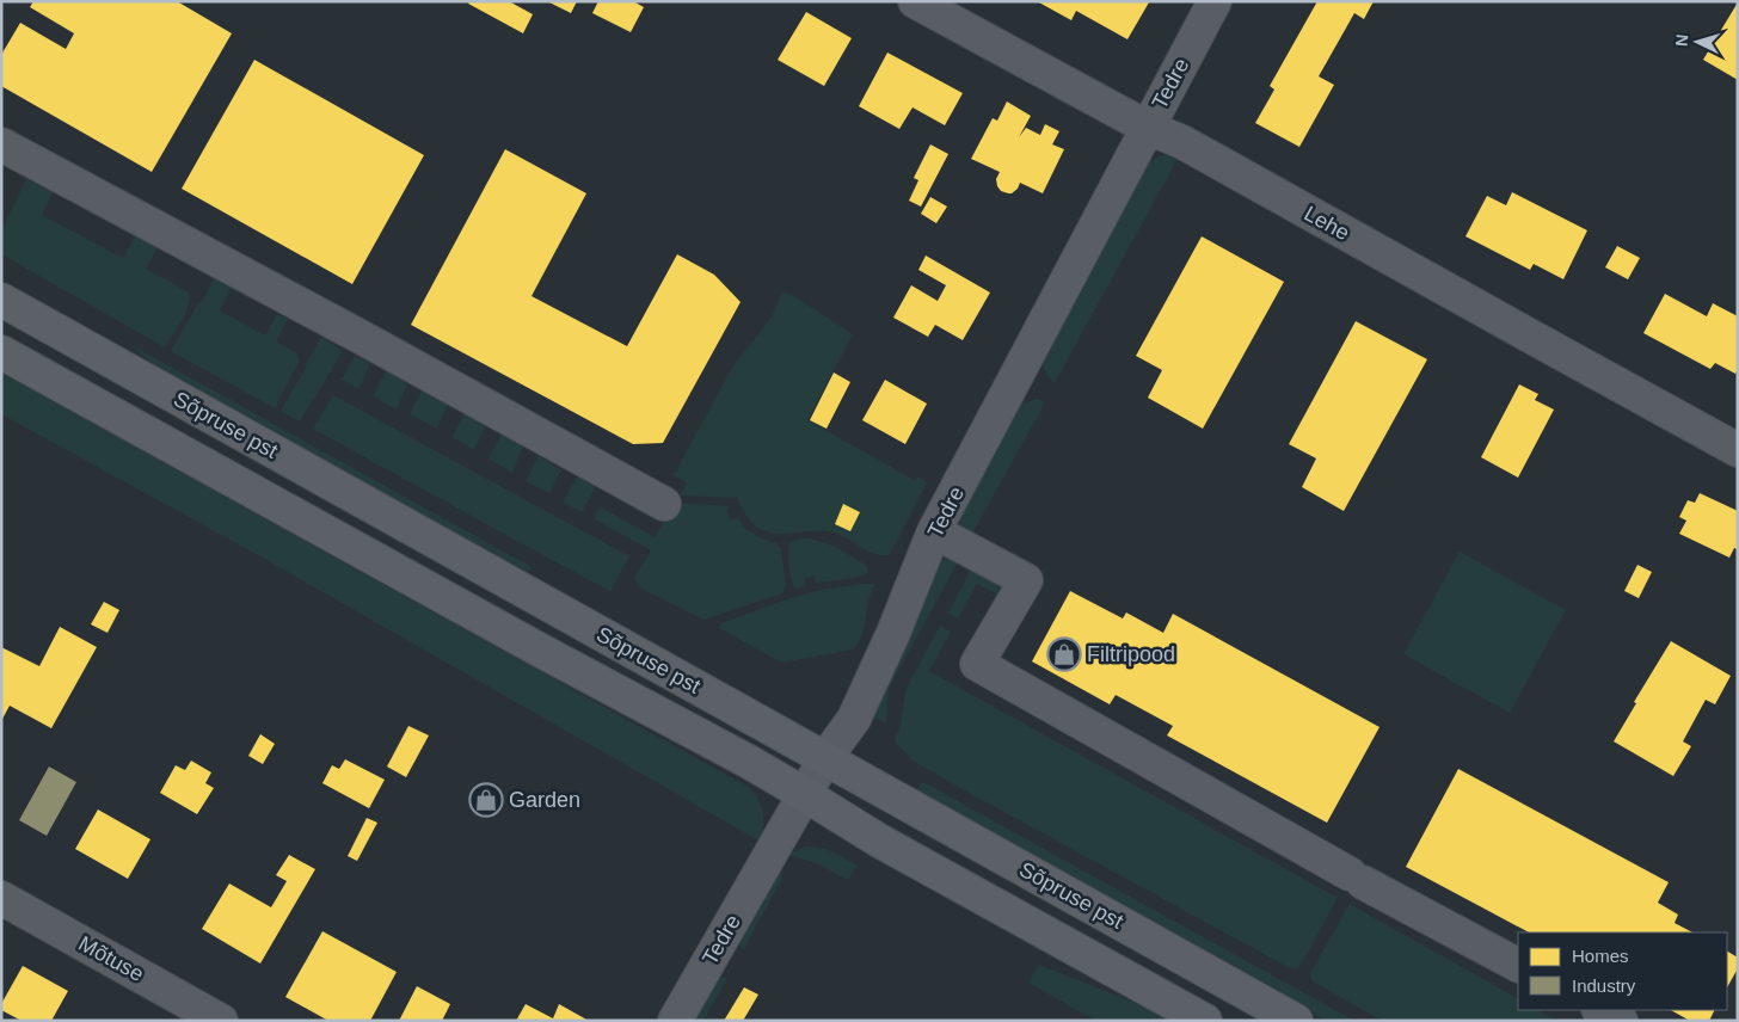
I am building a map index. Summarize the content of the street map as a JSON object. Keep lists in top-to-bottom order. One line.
{"streets":{"main road":["Sõpruse pst"],"street":["Tedre","Lehe","Mõtuse"]},"crossings":[["Tedre","Lehe"],["Tedre","Sõpruse pst"]],"places":{"shop":["Filtripood","Garden"]},"legend":["Homes","Industry"],"north":"left"}
